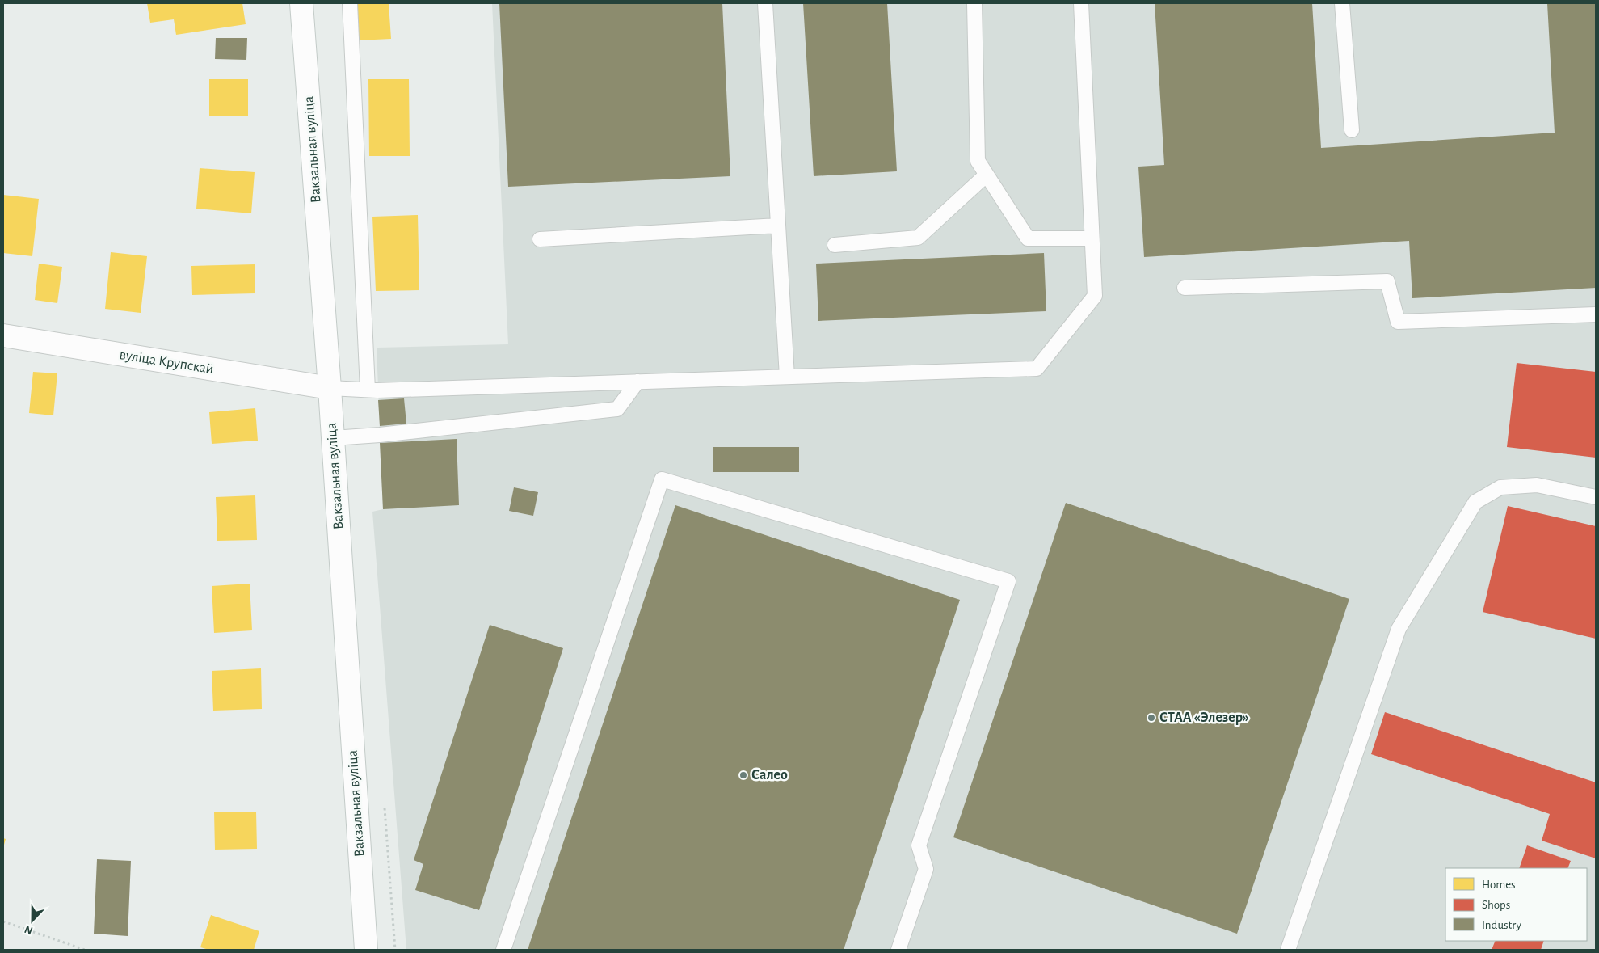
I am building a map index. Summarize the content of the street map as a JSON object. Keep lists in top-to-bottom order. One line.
{"streets":{"street":["Вакзальная вуліца","вуліца Крупскай"]},"crossings":[["Вакзальная вуліца","вуліца Крупскай"]],"places":["СТАА «Элезер»","Салео"],"legend":["Homes","Shops","Industry"],"north":"bottom"}
